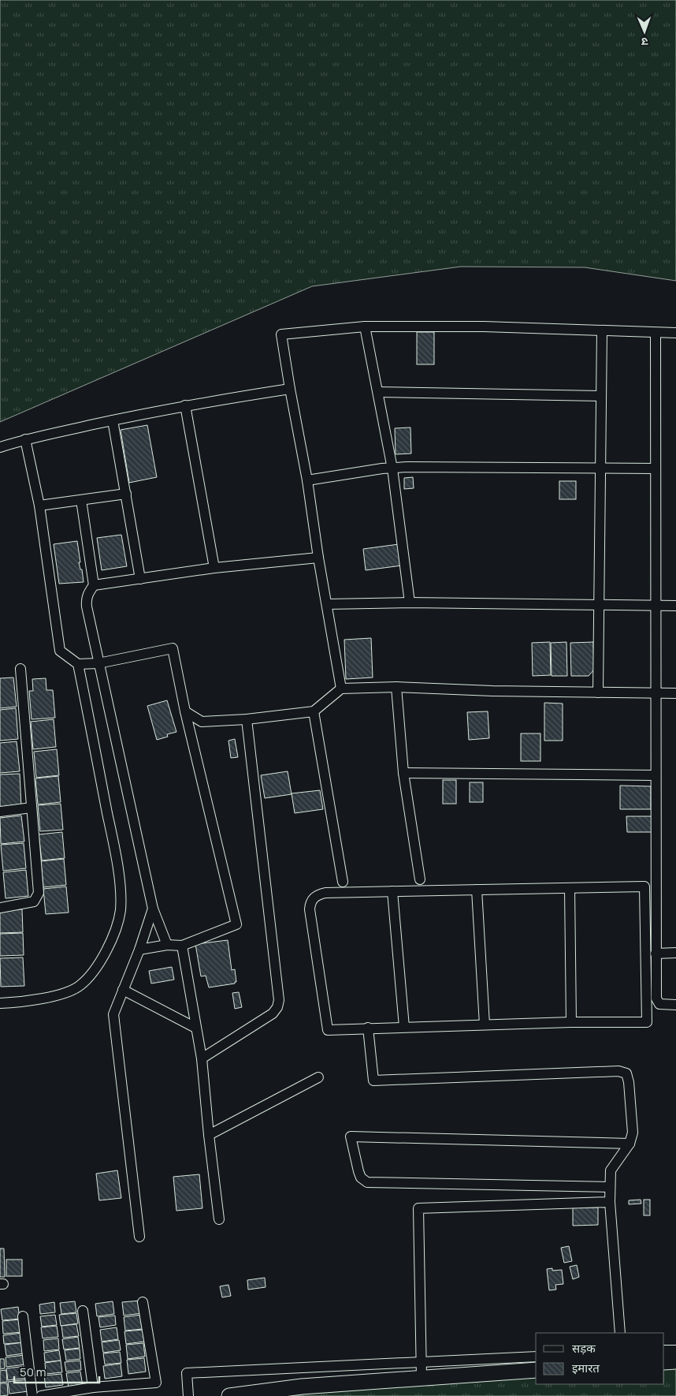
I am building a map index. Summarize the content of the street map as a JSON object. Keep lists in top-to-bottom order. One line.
{"legend":["सड़क","इमारत"],"scale_bar":"50 m","north":"bottom"}
